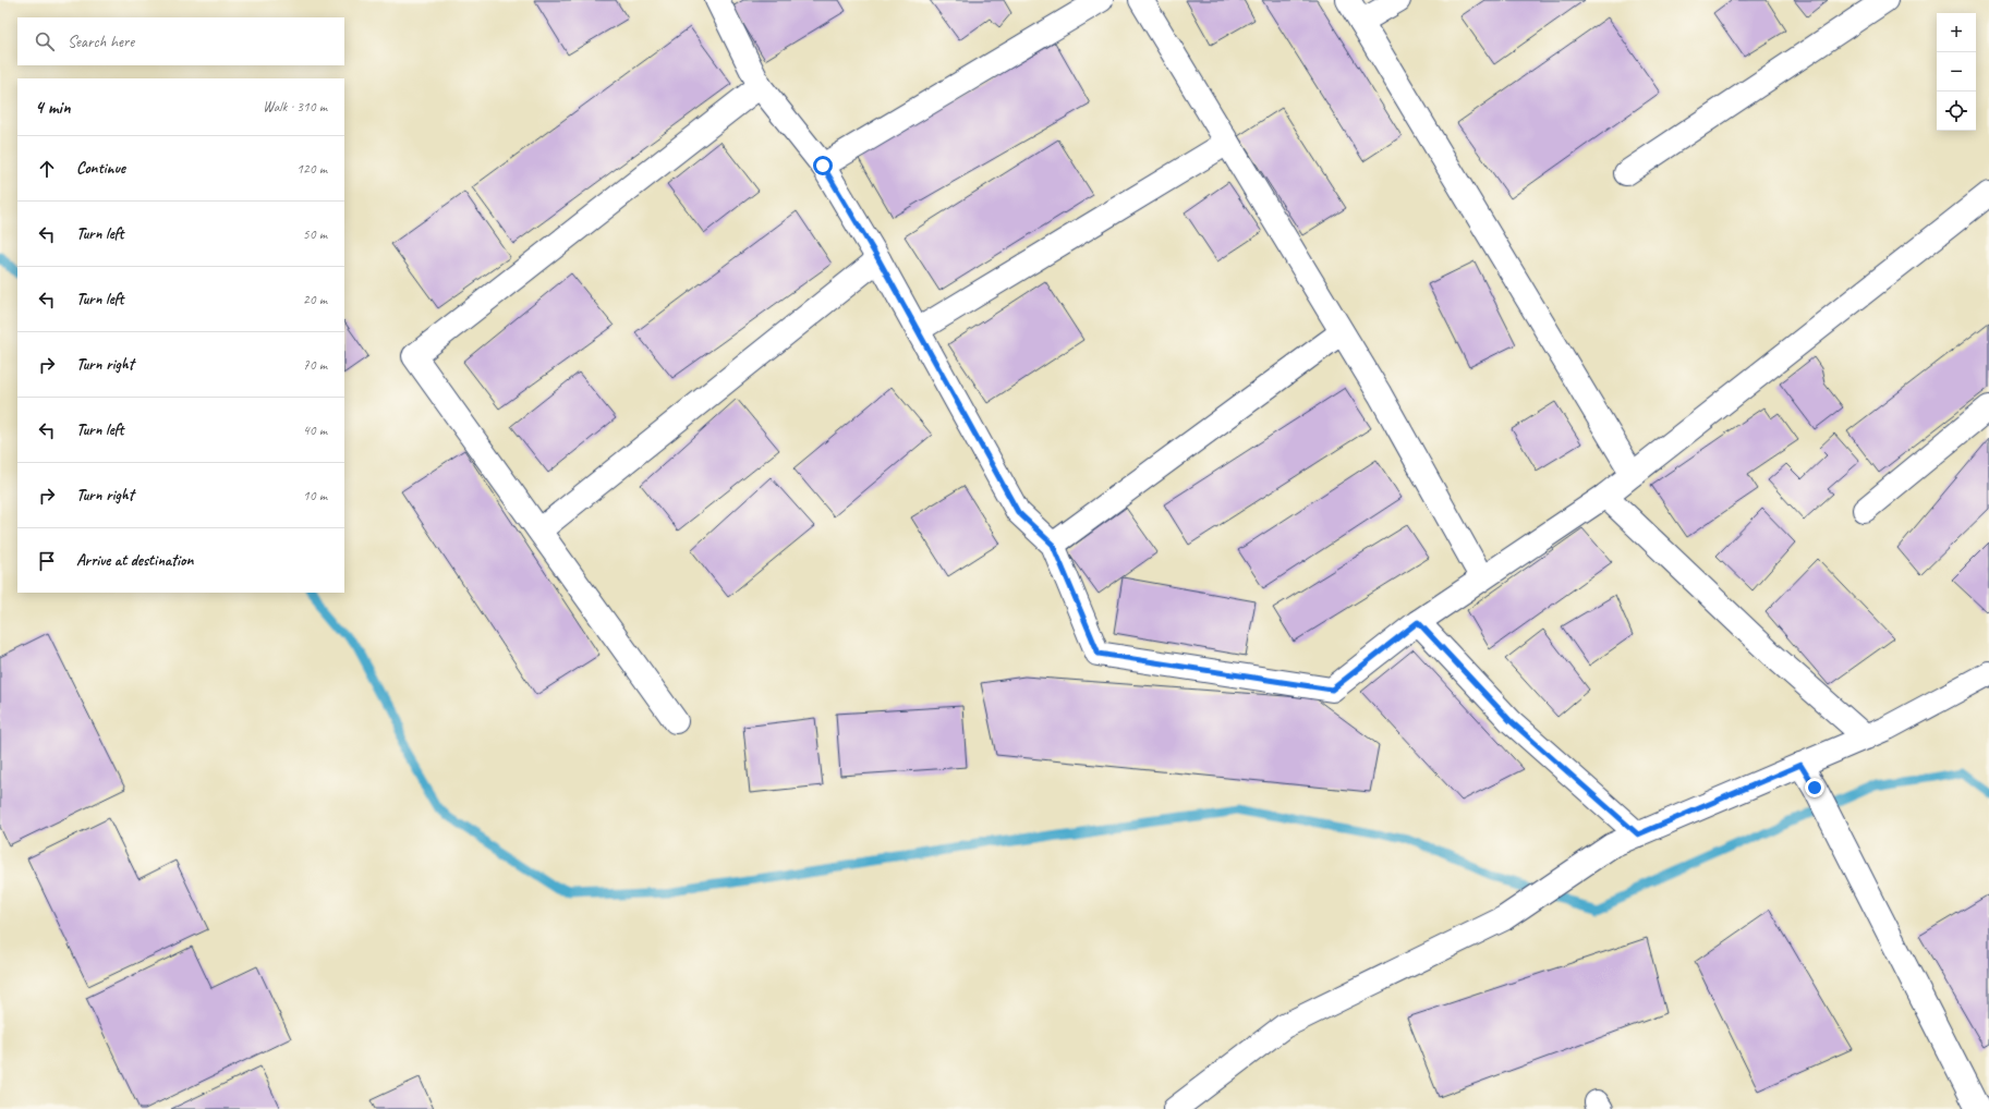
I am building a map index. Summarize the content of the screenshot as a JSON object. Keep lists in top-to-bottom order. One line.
{"page":{"map_buttons":["+","−"],"search":"Search here","heading":["4 min","Walk · 310 m"],"list":[["Continue","120 m"],["Turn left","50 m"],["Turn left","20 m"],["Turn right","70 m"],["Turn left","40 m"],["Turn right","10 m"],"Arrive at destination"]}}
